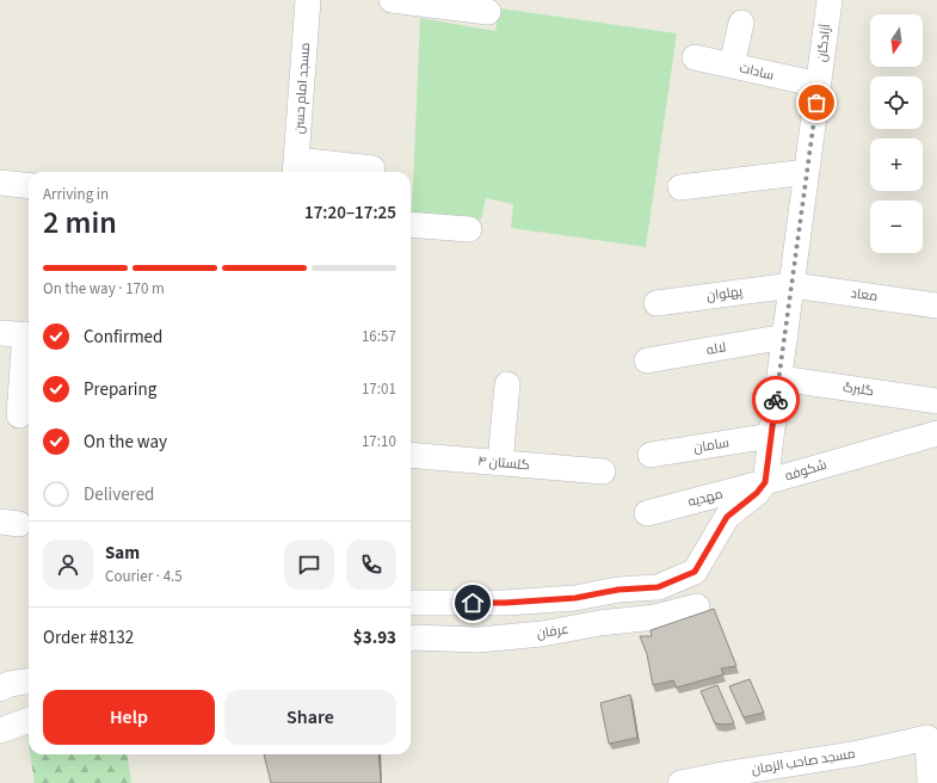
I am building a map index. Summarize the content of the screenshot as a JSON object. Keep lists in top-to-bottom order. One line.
{"streets":{"street":["آزادگان","سادات","مسجد امام حسن","پهلوان","معاد","لاله","گلبرگ","سامان","گلستان ۴","شکوفه","مهدیه","عرفان","مسجد صاحب الزمان"]},"crossings":[["آزادگان","سادات"],["آزادگان","پهلوان"],["آزادگان","معاد"],["آزادگان","لاله"],["آزادگان","گلبرگ"],["آزادگان","سامان"],["آزادگان","شکوفه"],["آزادگان","مهدیه"],["پهلوان","معاد"],["شکوفه","مهدیه"]],"north":"bottom","page":{"map_buttons":["+","−"],"heading":["2 min","Arriving in","17:20–17:25"],"panel":["Sam","Courier · 4.5","Order #8132","$3.93"],"bar":"On the way · 170 m","list":[["Confirmed","16:57"],["Preparing","17:01"],["On the way","17:10"],"Delivered"],"buttons":["Help","Share"]}}
